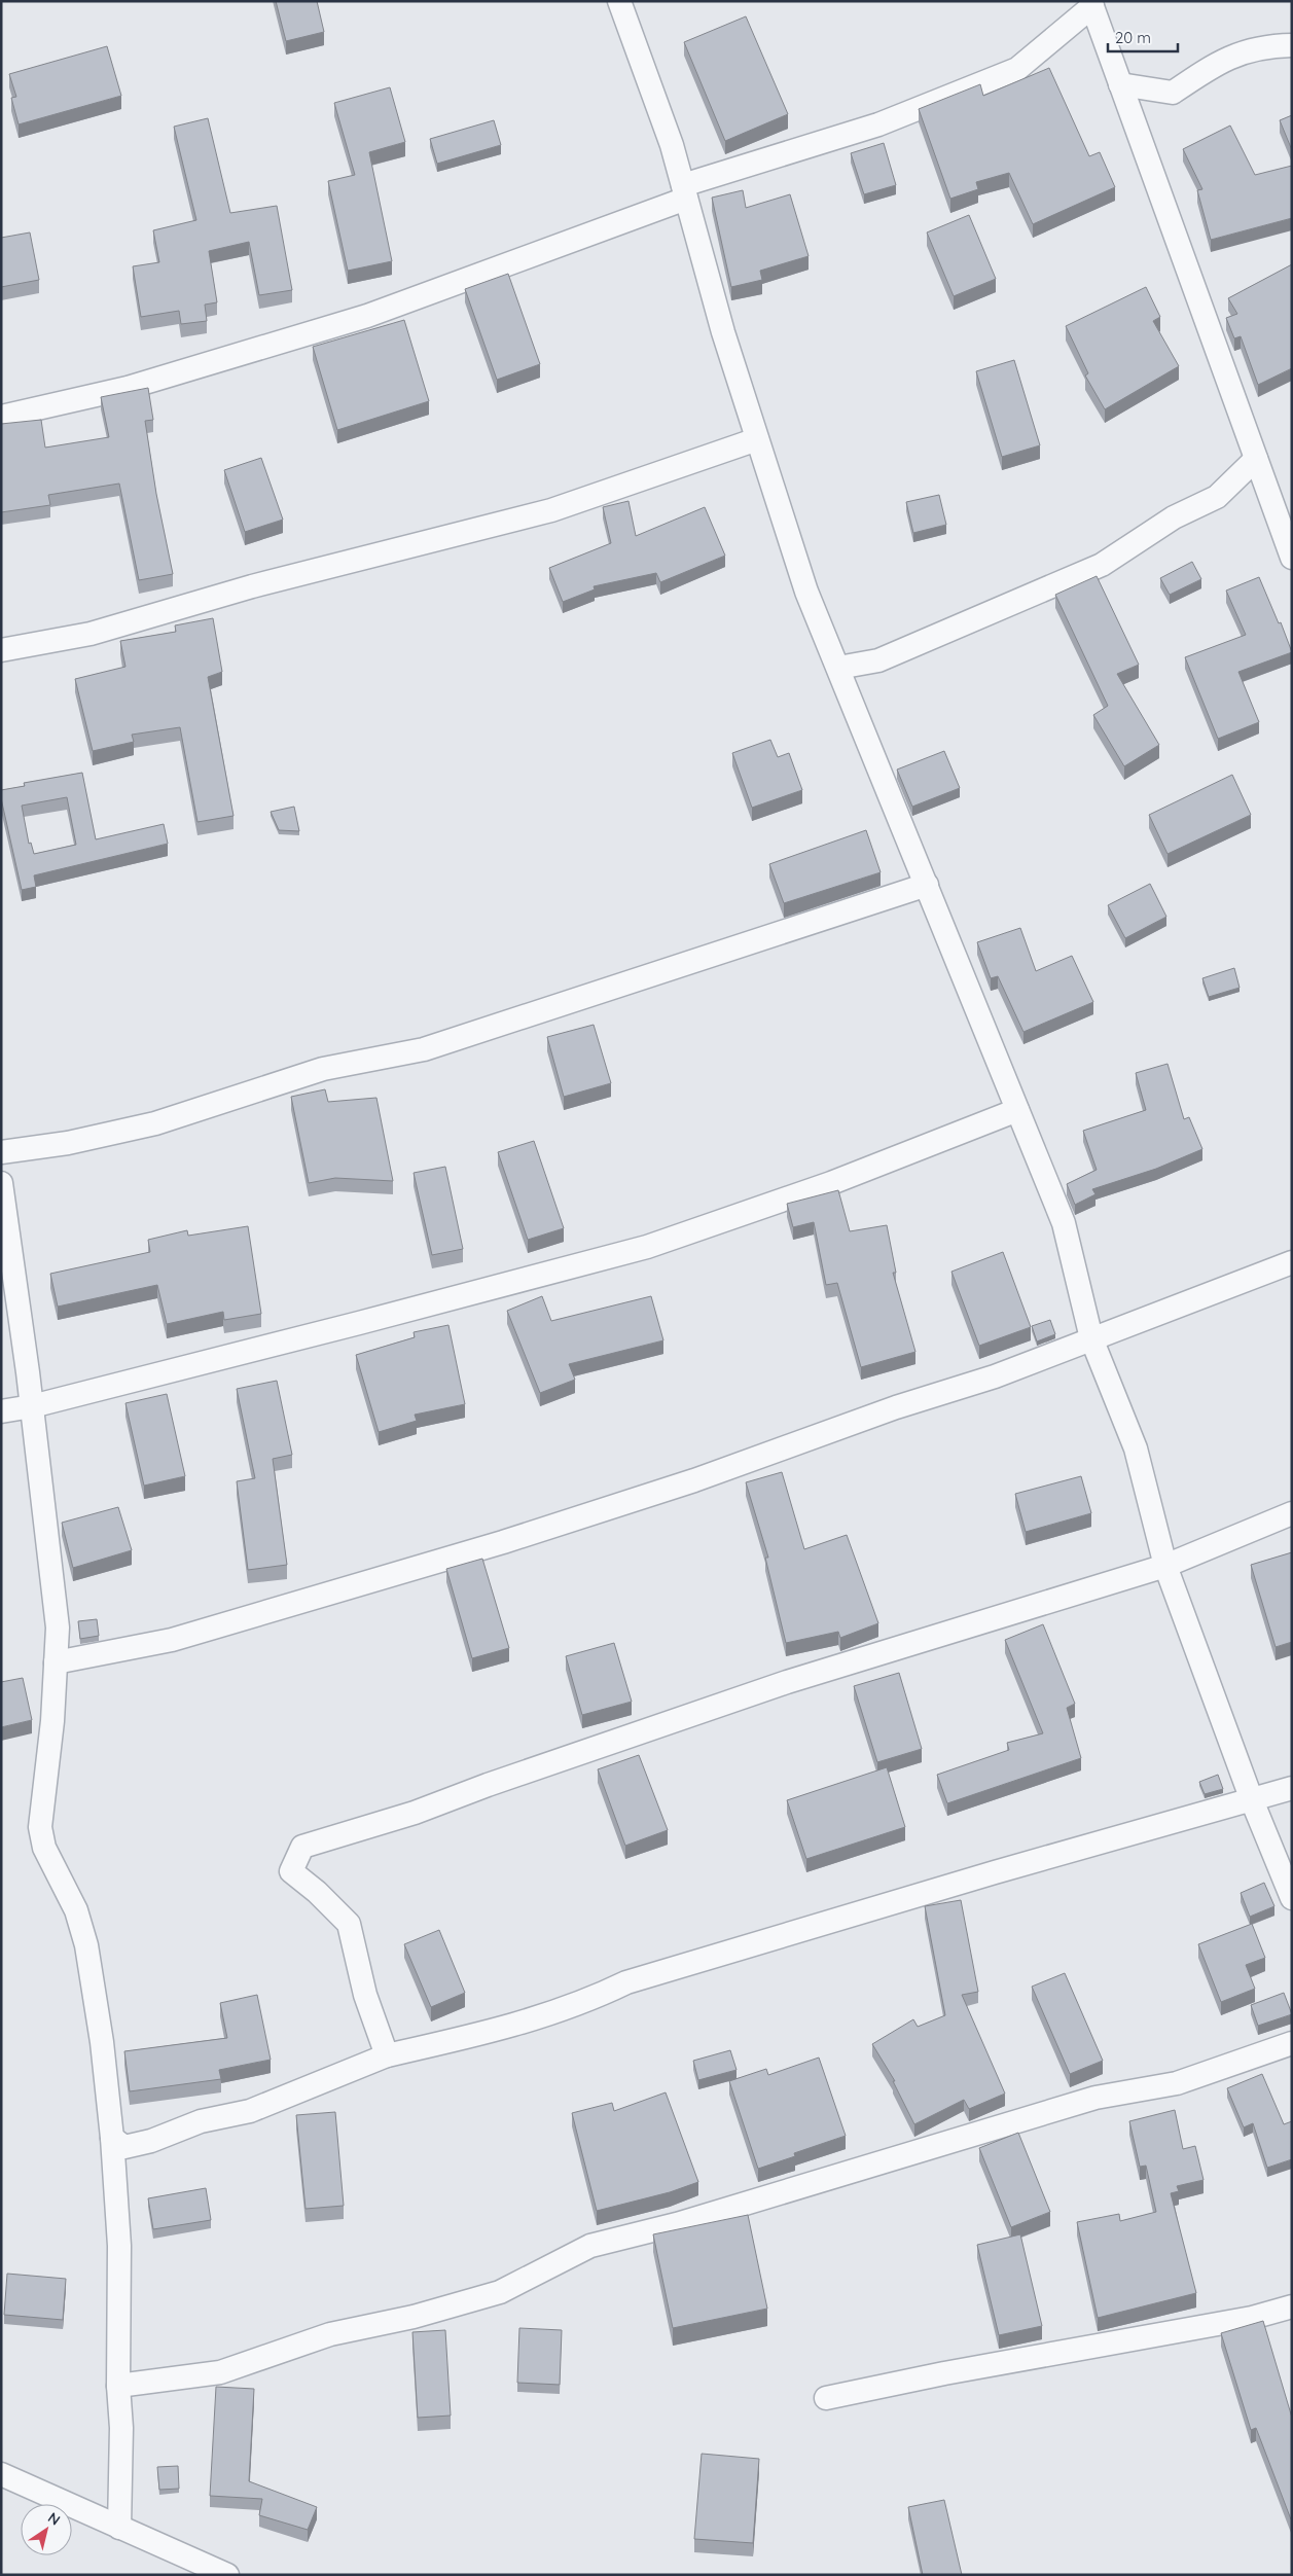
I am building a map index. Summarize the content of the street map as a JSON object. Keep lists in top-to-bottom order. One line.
{"scale_bar":"20 m","north":"top right"}
